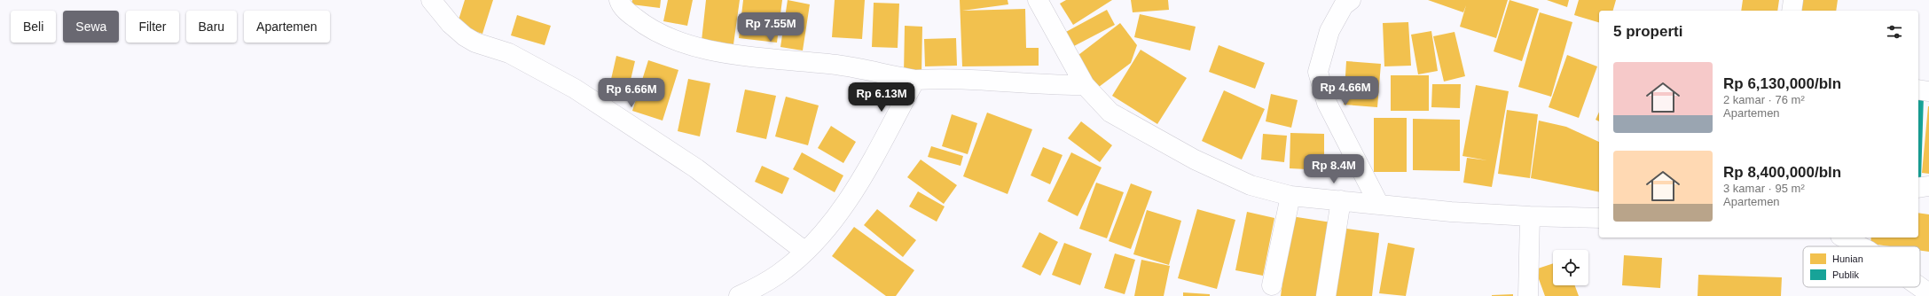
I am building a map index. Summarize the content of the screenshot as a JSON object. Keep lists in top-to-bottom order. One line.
{"legend":["Hunian","Publik"],"page":{"chip":["Beli","Sewa","Filter","Baru","Apartemen"],"heading":"5 properti","price":["Rp 7.55M","Rp 4.66M","Rp 6.66M","Rp 6.13M","Rp 8.4M"],"list":[{"name":"Rp 6,130,000/bln","note":"2 kamar · 76 m² · Apartemen"},{"name":"Rp 8,400,000/bln","note":"3 kamar · 95 m² · Apartemen"}]}}
